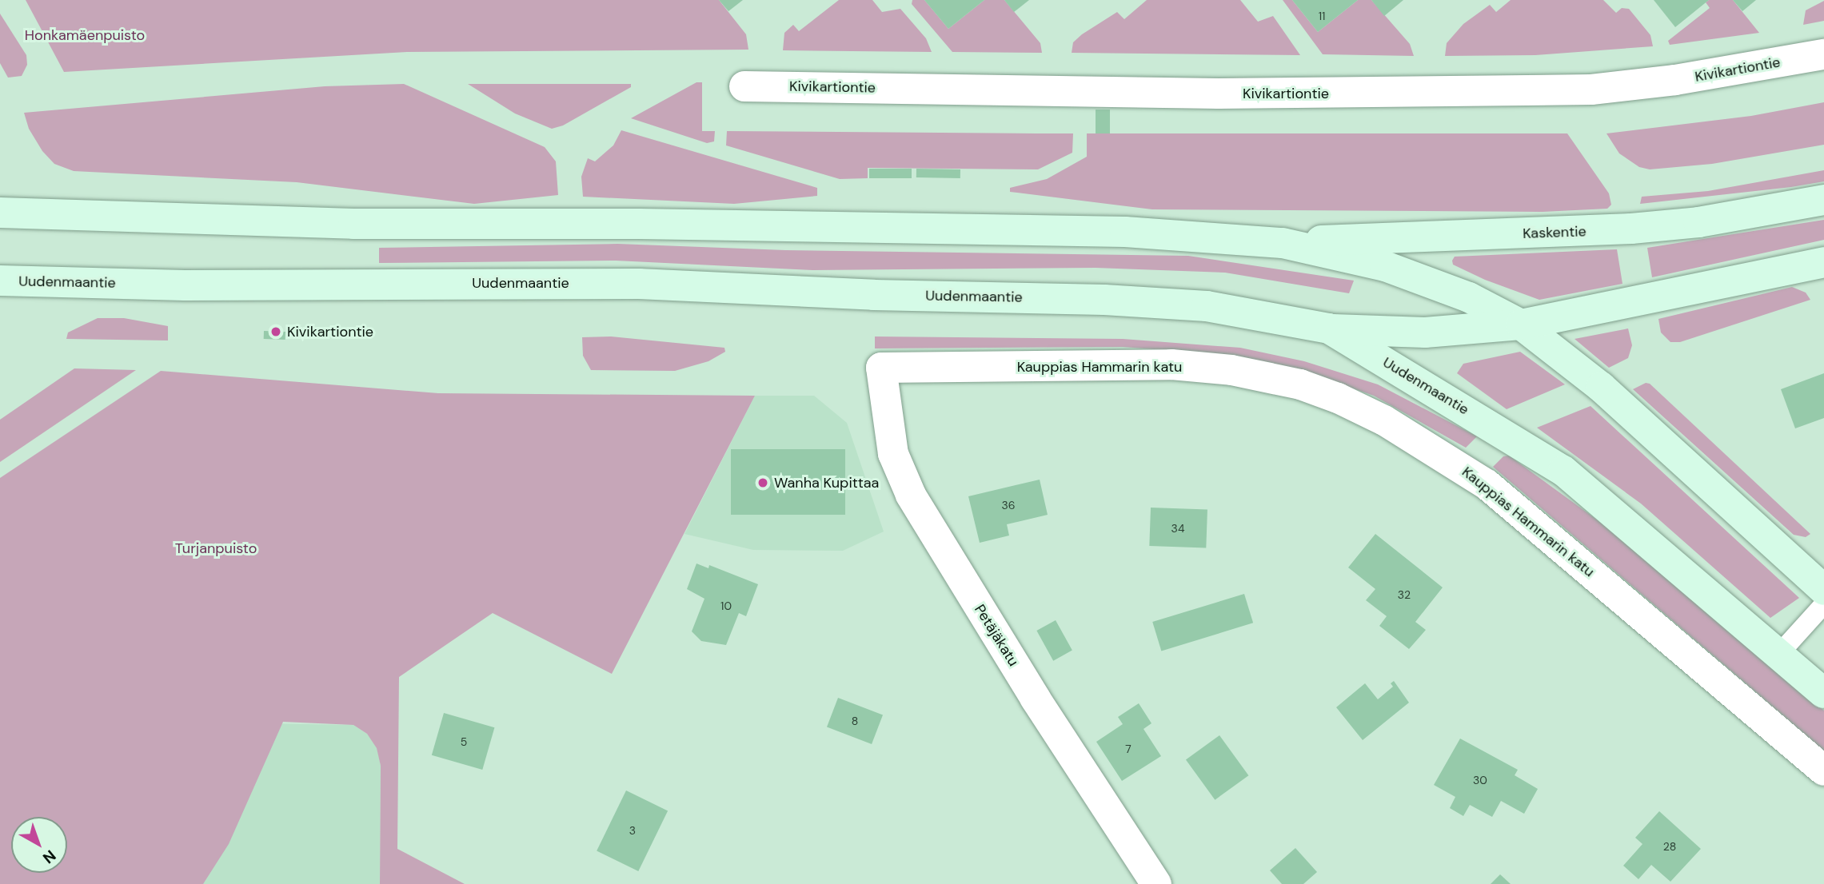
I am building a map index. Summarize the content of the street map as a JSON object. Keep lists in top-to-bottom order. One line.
{"streets":{"main road":["Kaskentie","Uudenmaantie"],"street":["Kivikartiontie","Kauppias Hammarin katu","Petäjäkatu"]},"crossings":[["Kauppias Hammarin katu","Petäjäkatu"]],"parks":["Honkamäenpuisto","Turjanpuisto"],"places":["Kivikartiontie","Wanha Kupittaa"],"house_numbers":["11","36","34","32","10","8","5","7","30","3","28"],"north":"bottom right"}
